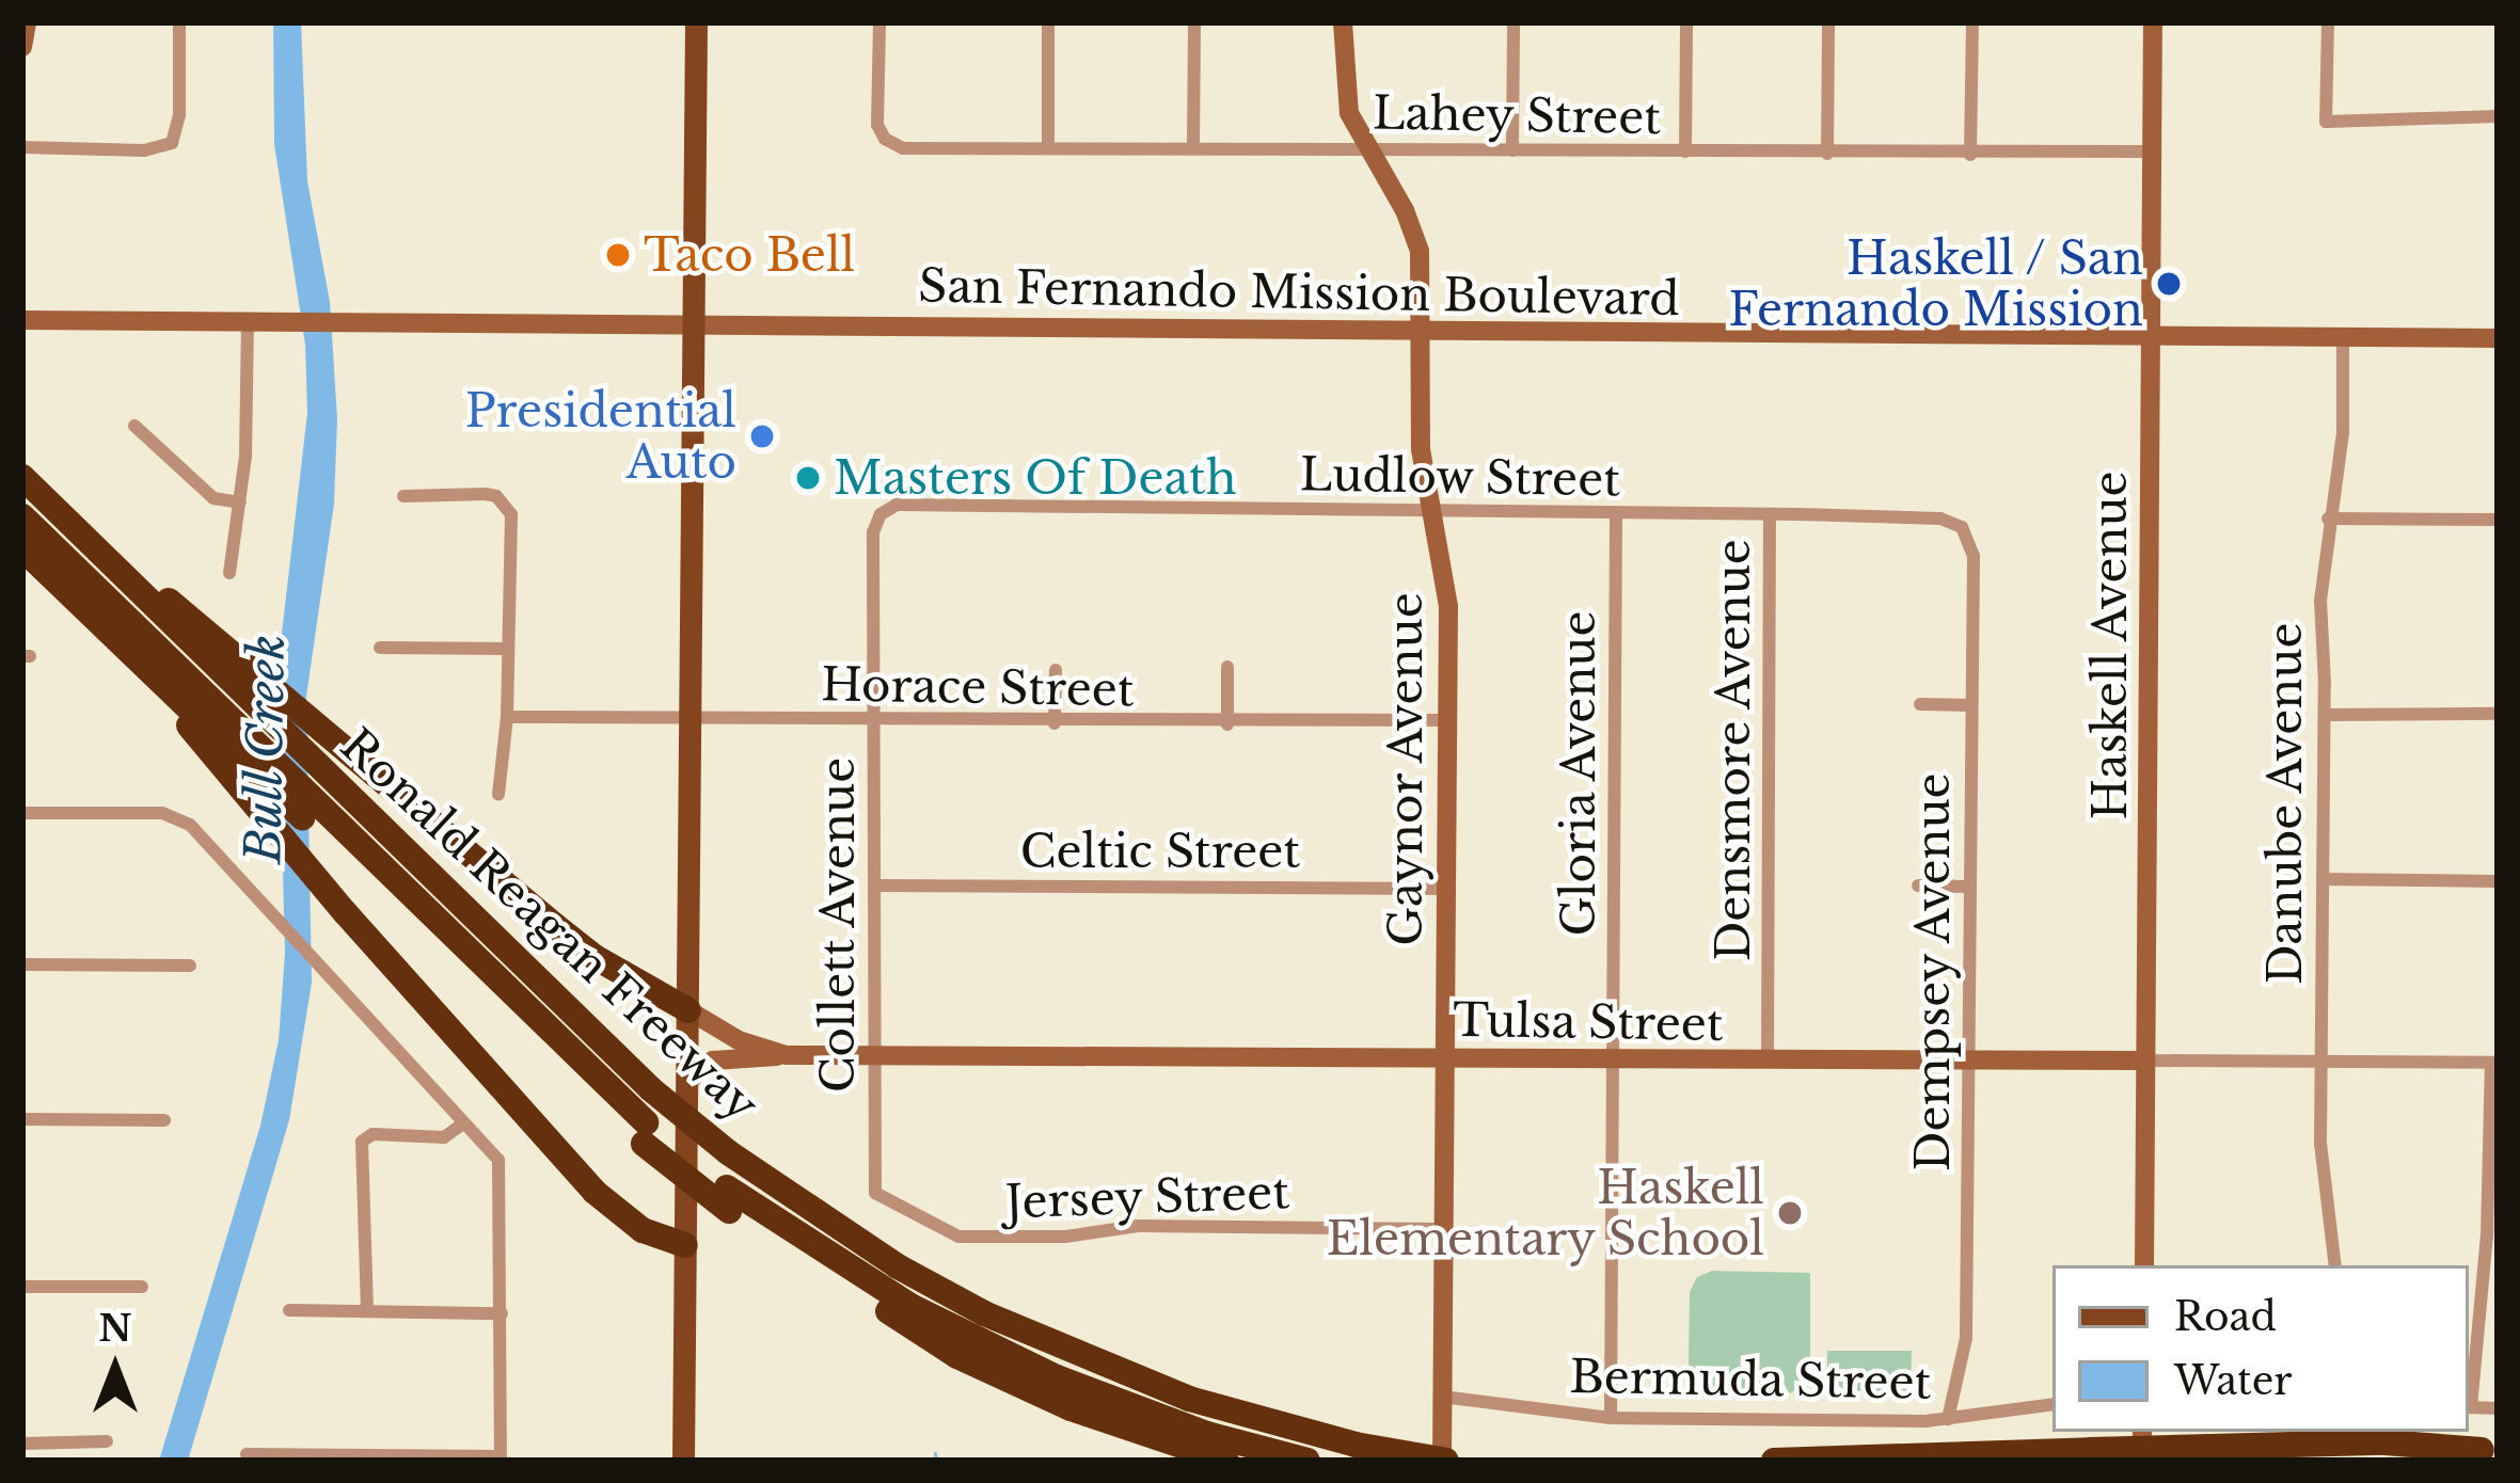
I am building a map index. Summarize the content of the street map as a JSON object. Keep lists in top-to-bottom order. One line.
{"streets":{"highway":["Ronald Reagan Freeway"],"main road":["San Fernando Mission Boulevard","Haskell Avenue","Gaynor Avenue","Tulsa Street"],"street":["Lahey Street","Ludlow Street","Horace Street","Densmore Avenue","Gloria Avenue","Danube Avenue","Celtic Street","Collett Avenue","Dempsey Avenue","Jersey Street","Bermuda Street"]},"crossings":[["Lahey Street","Haskell Avenue"],["Lahey Street","Gaynor Avenue"],["San Fernando Mission Boulevard","Haskell Avenue"],["San Fernando Mission Boulevard","Gaynor Avenue"],["San Fernando Mission Boulevard","Danube Avenue"],["Ludlow Street","Densmore Avenue"],["Ludlow Street","Gaynor Avenue"],["Ludlow Street","Gloria Avenue"],["Ludlow Street","Collett Avenue"],["Ludlow Street","Dempsey Avenue"],["Haskell Avenue","Tulsa Street"],["Horace Street","Gaynor Avenue"],["Horace Street","Collett Avenue"],["Densmore Avenue","Tulsa Street"],["Gaynor Avenue","Celtic Street"],["Gaynor Avenue","Ronald Reagan Freeway"],["Gaynor Avenue","Tulsa Street"],["Gaynor Avenue","Jersey Street"],["Gaynor Avenue","Bermuda Street"],["Gloria Avenue","Tulsa Street"],["Gloria Avenue","Bermuda Street"],["Danube Avenue","Tulsa Street"],["Celtic Street","Collett Avenue"],["Collett Avenue","Tulsa Street"],["Collett Avenue","Jersey Street"],["Dempsey Avenue","Tulsa Street"],["Dempsey Avenue","Bermuda Street"]],"water":["Bull Creek"],"places":["Taco Bell","Haskell / San Fernando Mission","Presidential Auto","Masters Of Death","Haskell Elementary School"],"legend":["Road","Water"],"north":"top"}
